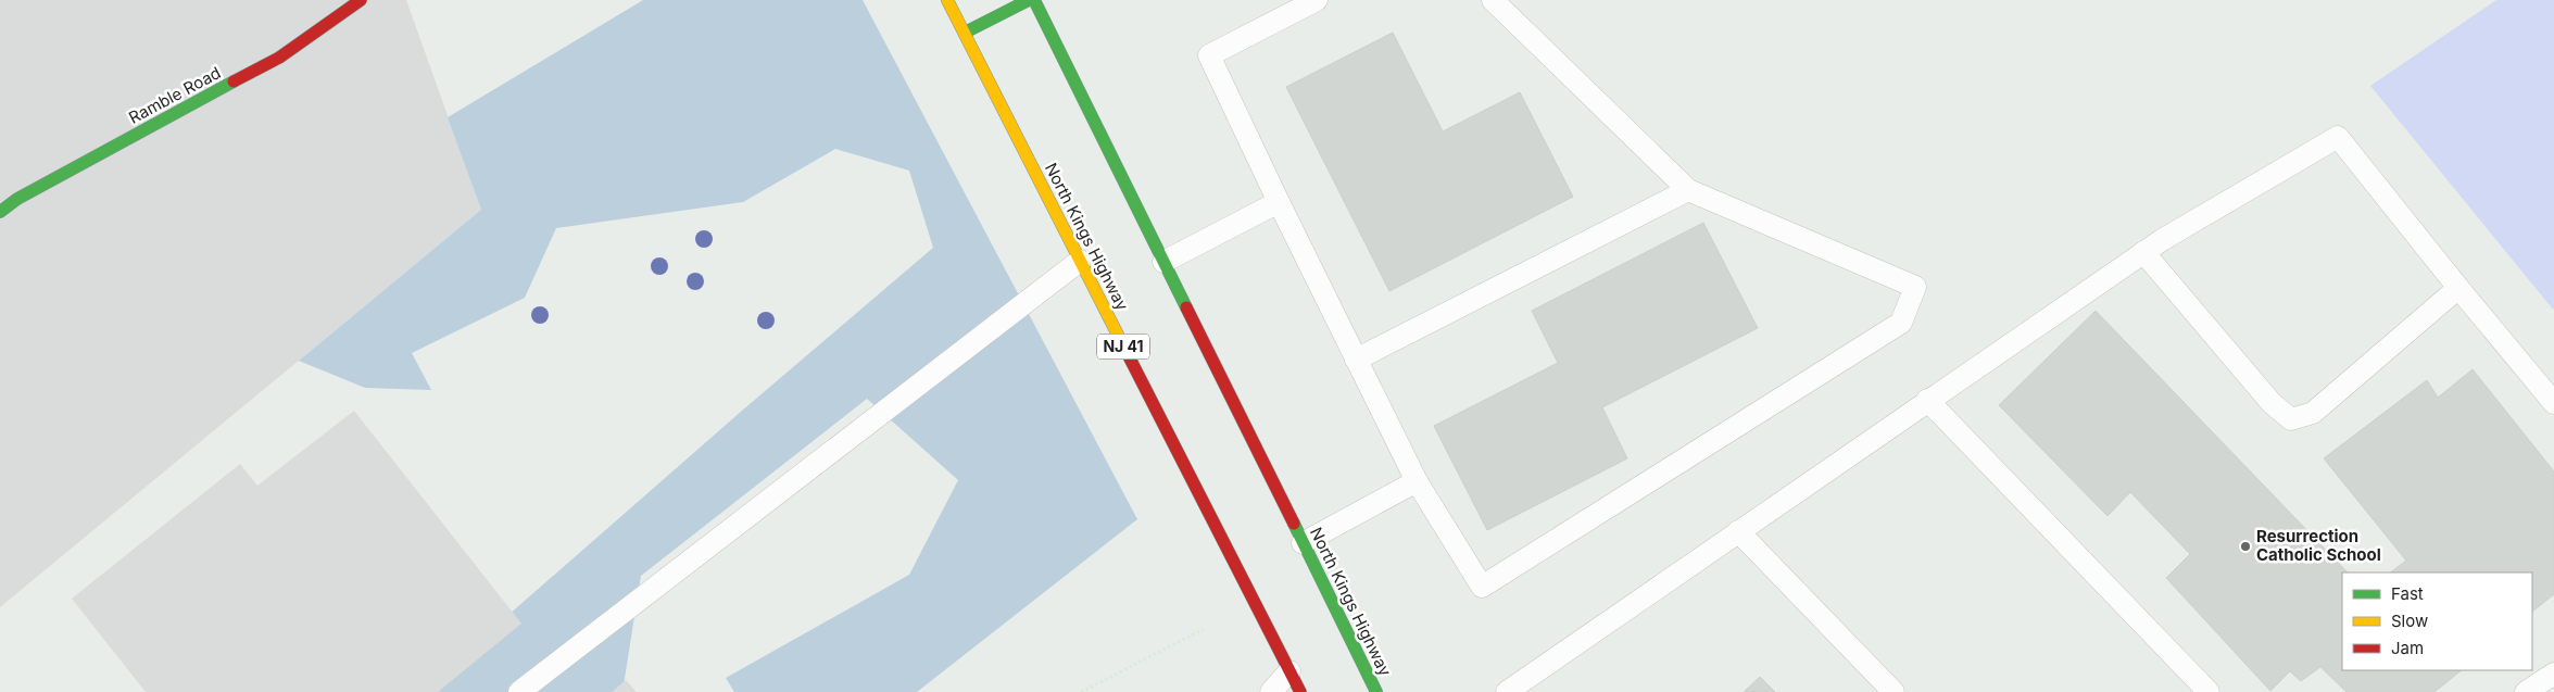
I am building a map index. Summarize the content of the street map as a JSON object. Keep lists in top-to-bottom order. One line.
{"streets":{"main road":["Ramble Road","North Kings Highway","NJ 41"]},"places":["Resurrection Catholic School"],"legend":["Fast","Slow","Jam"]}
